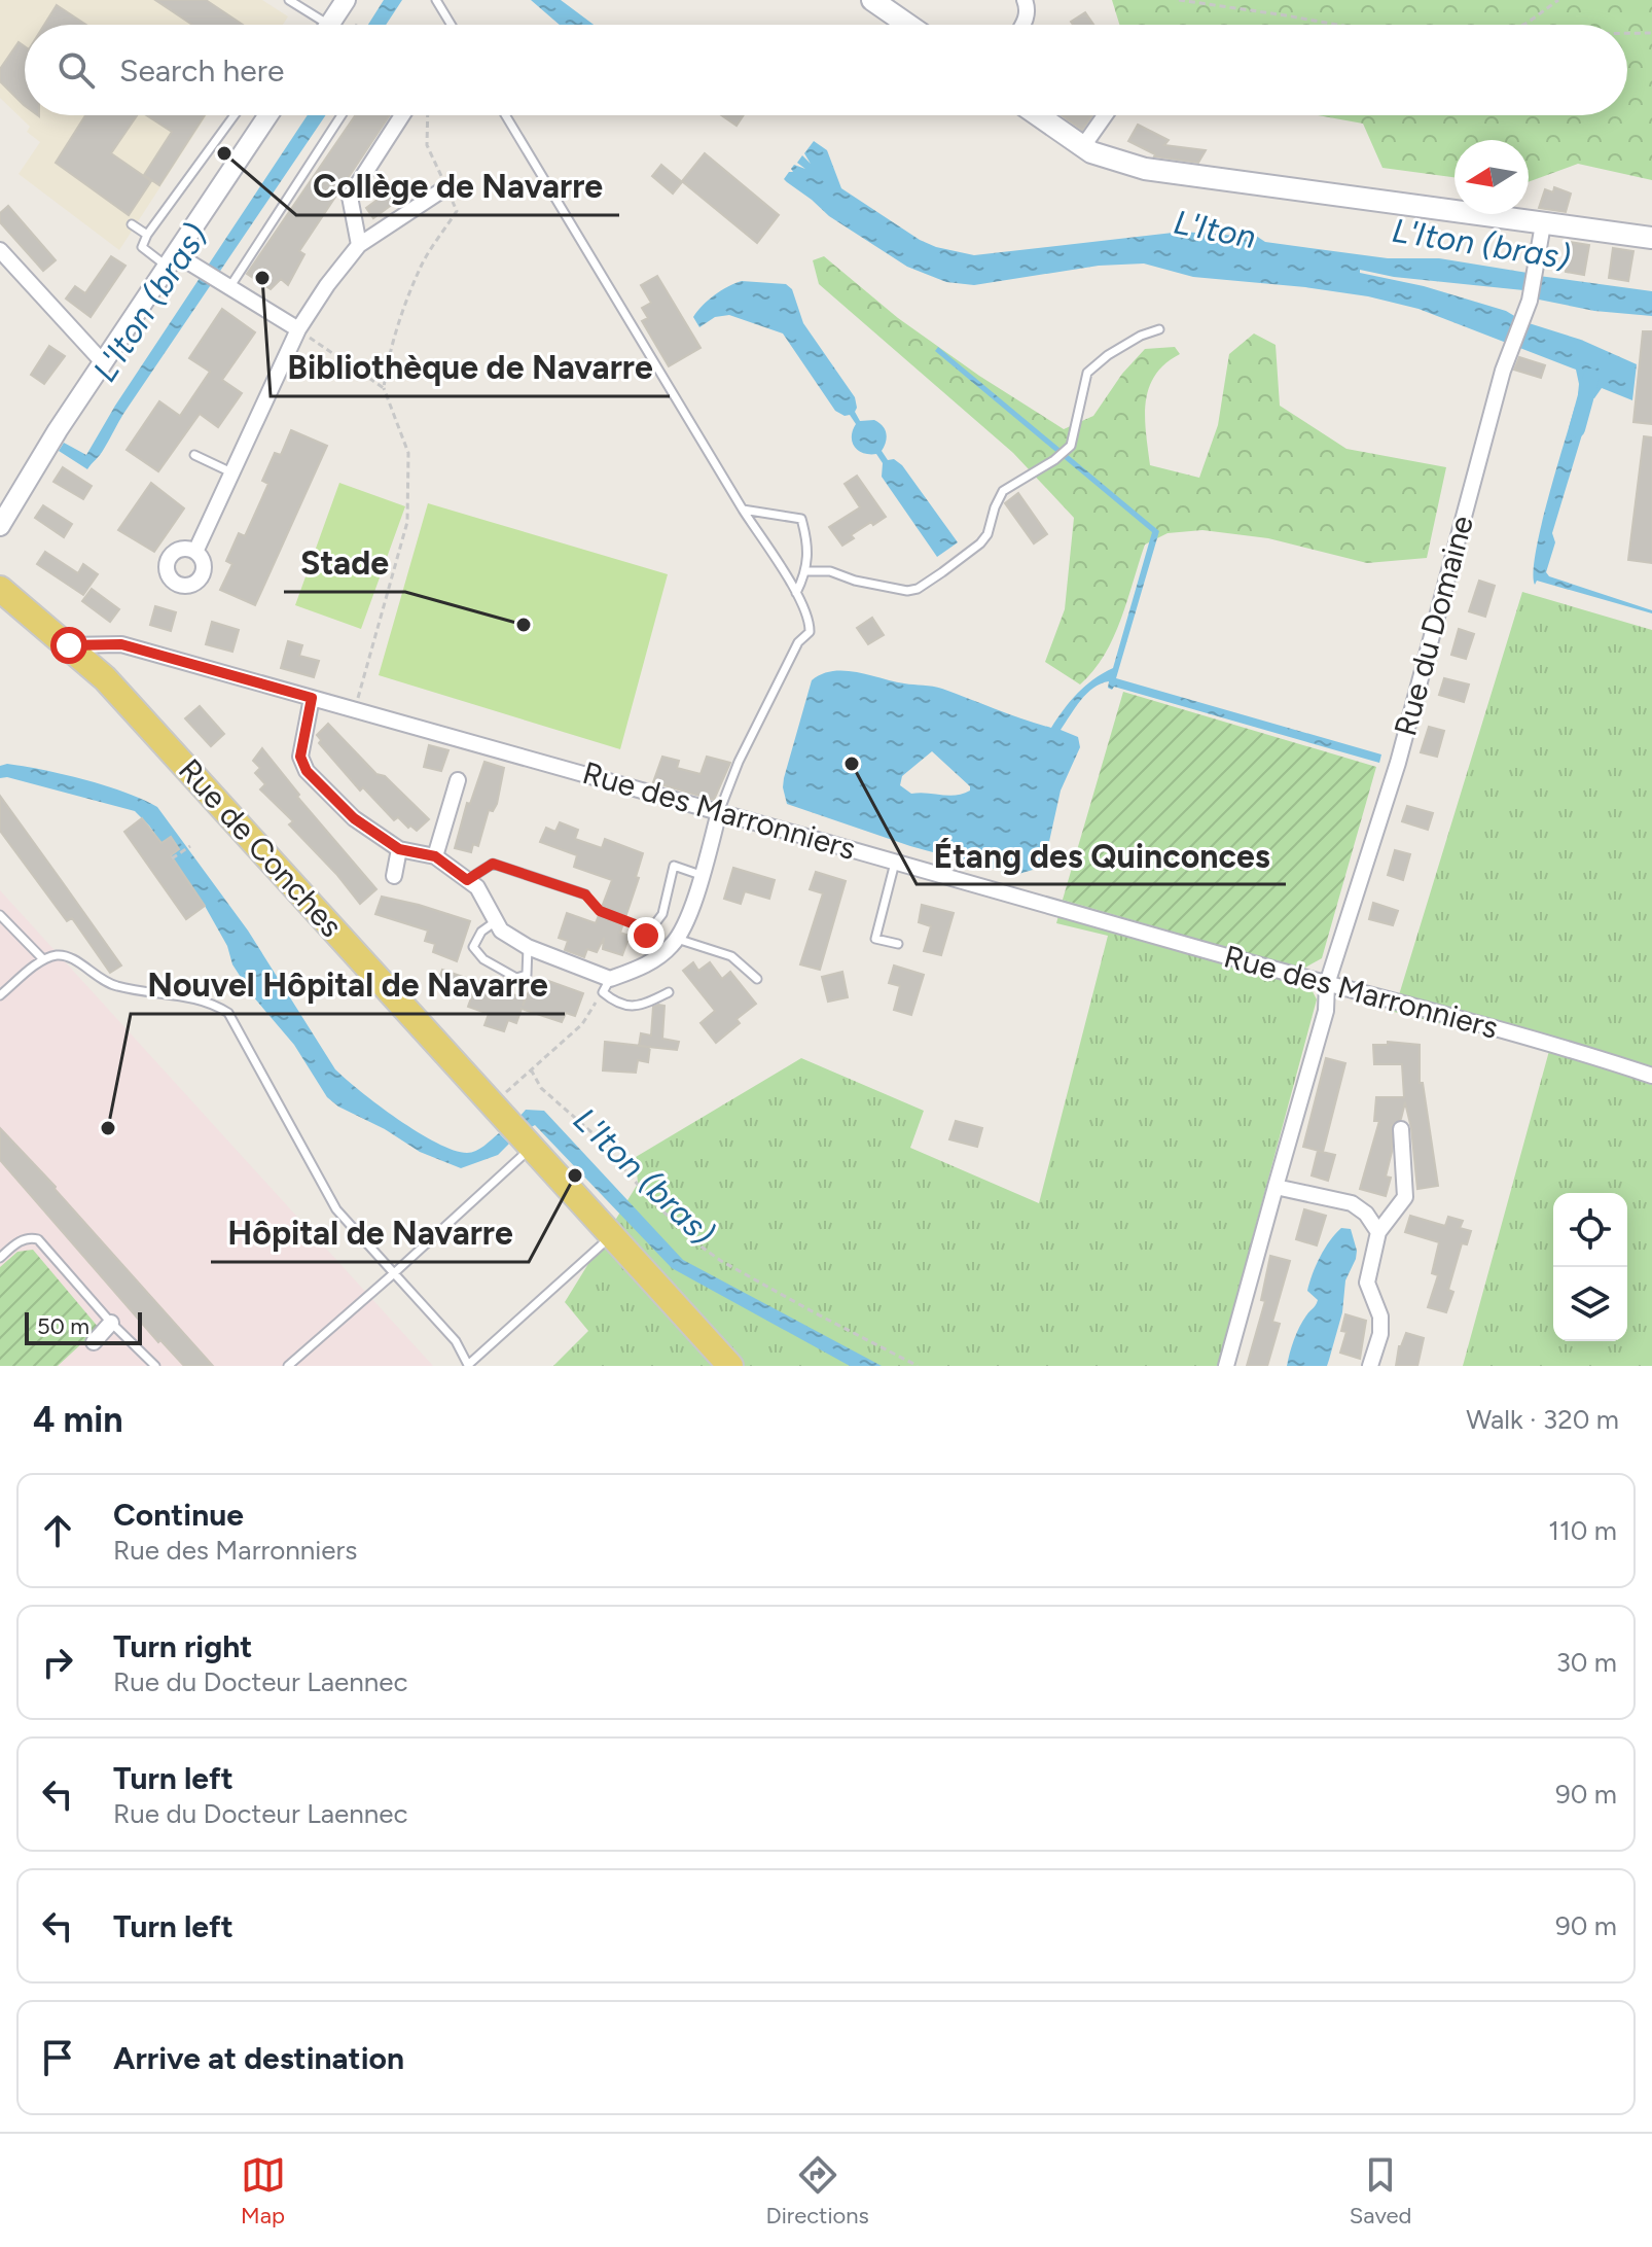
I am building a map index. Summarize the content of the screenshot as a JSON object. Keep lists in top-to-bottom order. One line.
{"streets":{"main road":["Rue de Conches"],"street":["Rue du Domaine","Rue des Marronniers"]},"crossings":[["Rue du Domaine","Rue des Marronniers"],["Rue des Marronniers","Rue de Conches"]],"water":["L'Iton","L'Iton (bras)"],"places":["Collège de Navarre","Bibliothèque de Navarre","Stade","Étang des Quinconces","Nouvel Hôpital de Navarre","Hôpital de Navarre"],"scale_bar":"50 m","north":"left","page":{"search":"Search here","scale":"50 m","heading":["4 min","Walk · 320 m"],"list":[["Continue","Rue des Marronniers","110 m"],["Turn right","Rue du Docteur Laennec","30 m"],["Turn left","Rue du Docteur Laennec","90 m"],["Turn left","90 m"],"Arrive at destination"],"nav":["Map","Directions","Saved"]}}
